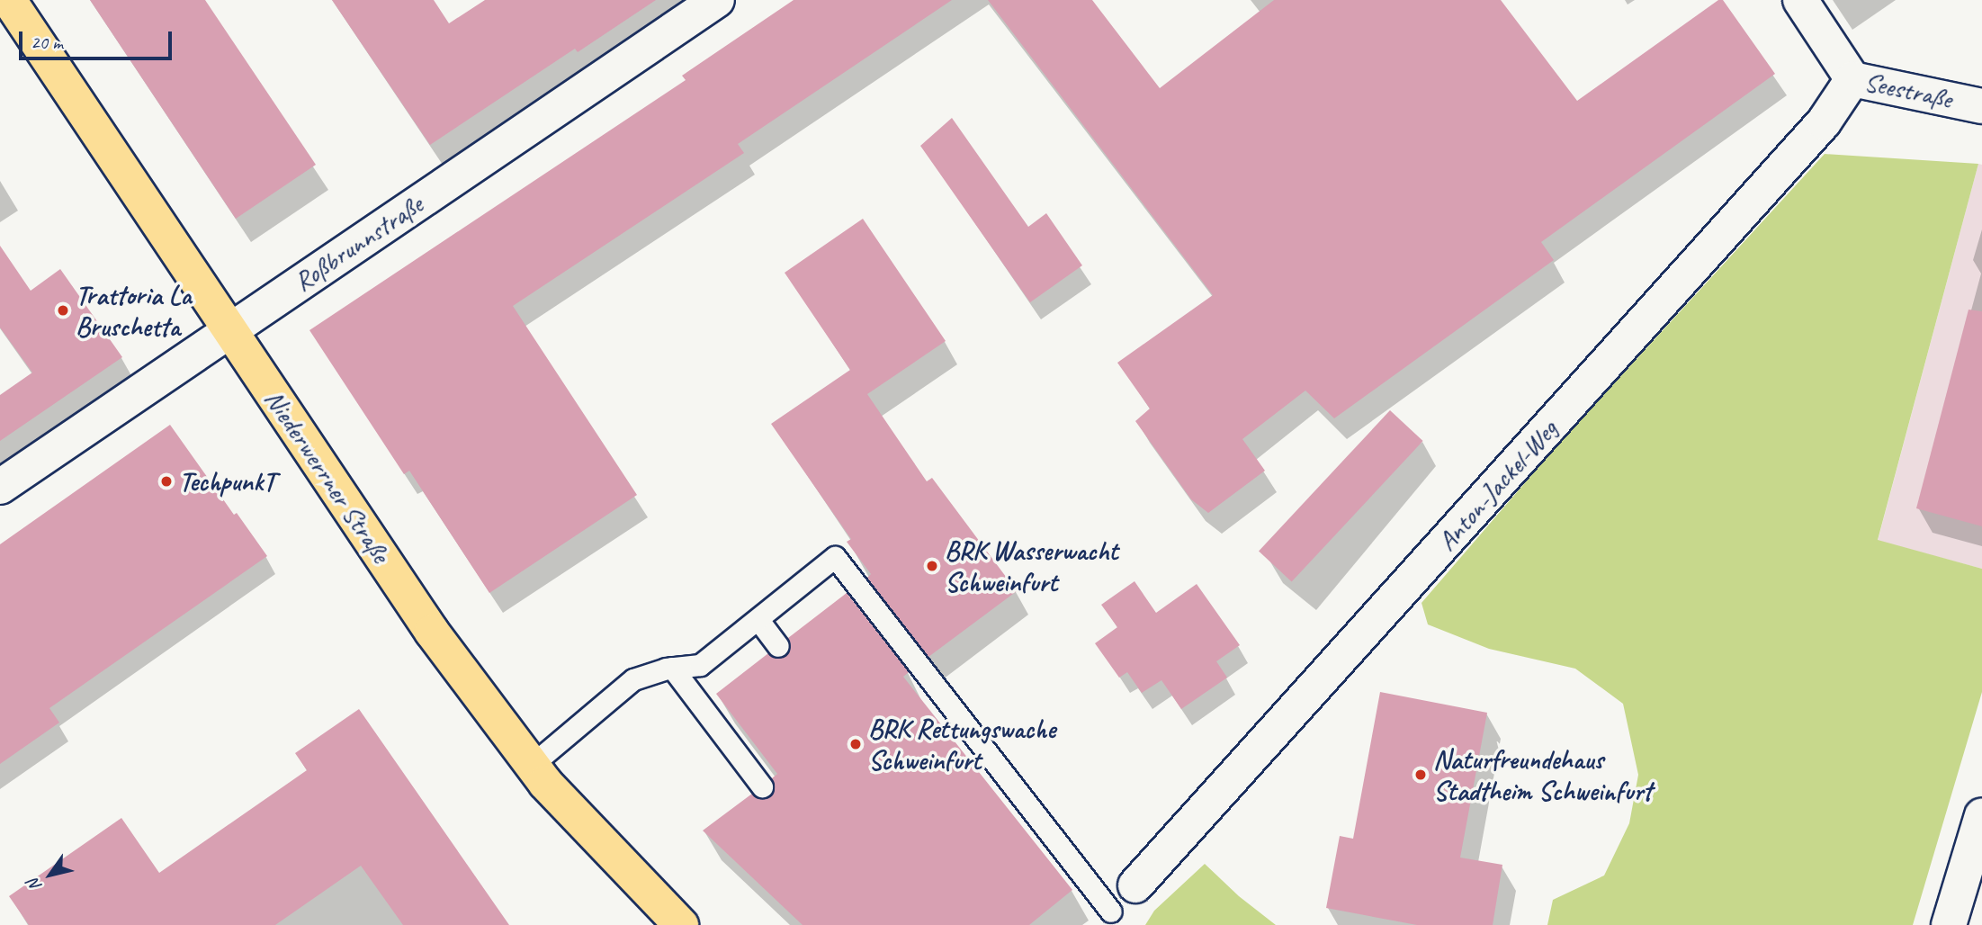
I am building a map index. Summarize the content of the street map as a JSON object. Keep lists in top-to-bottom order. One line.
{"streets":{"main road":["Niederwerrner Straße"],"street":["Seestraße","Roßbrunnstraße","Anton-Jackel-Weg"]},"crossings":[["Seestraße","Anton-Jackel-Weg"],["Roßbrunnstraße","Niederwerrner Straße"]],"places":["Trattoria La Bruschetta","TechpunkT","BRK Wasserwacht Schweinfurt","BRK Rettungswache Schweinfurt","Naturfreundehaus Stadtheim Schweinfurt"],"scale_bar":"20 m","north":"bottom left"}
